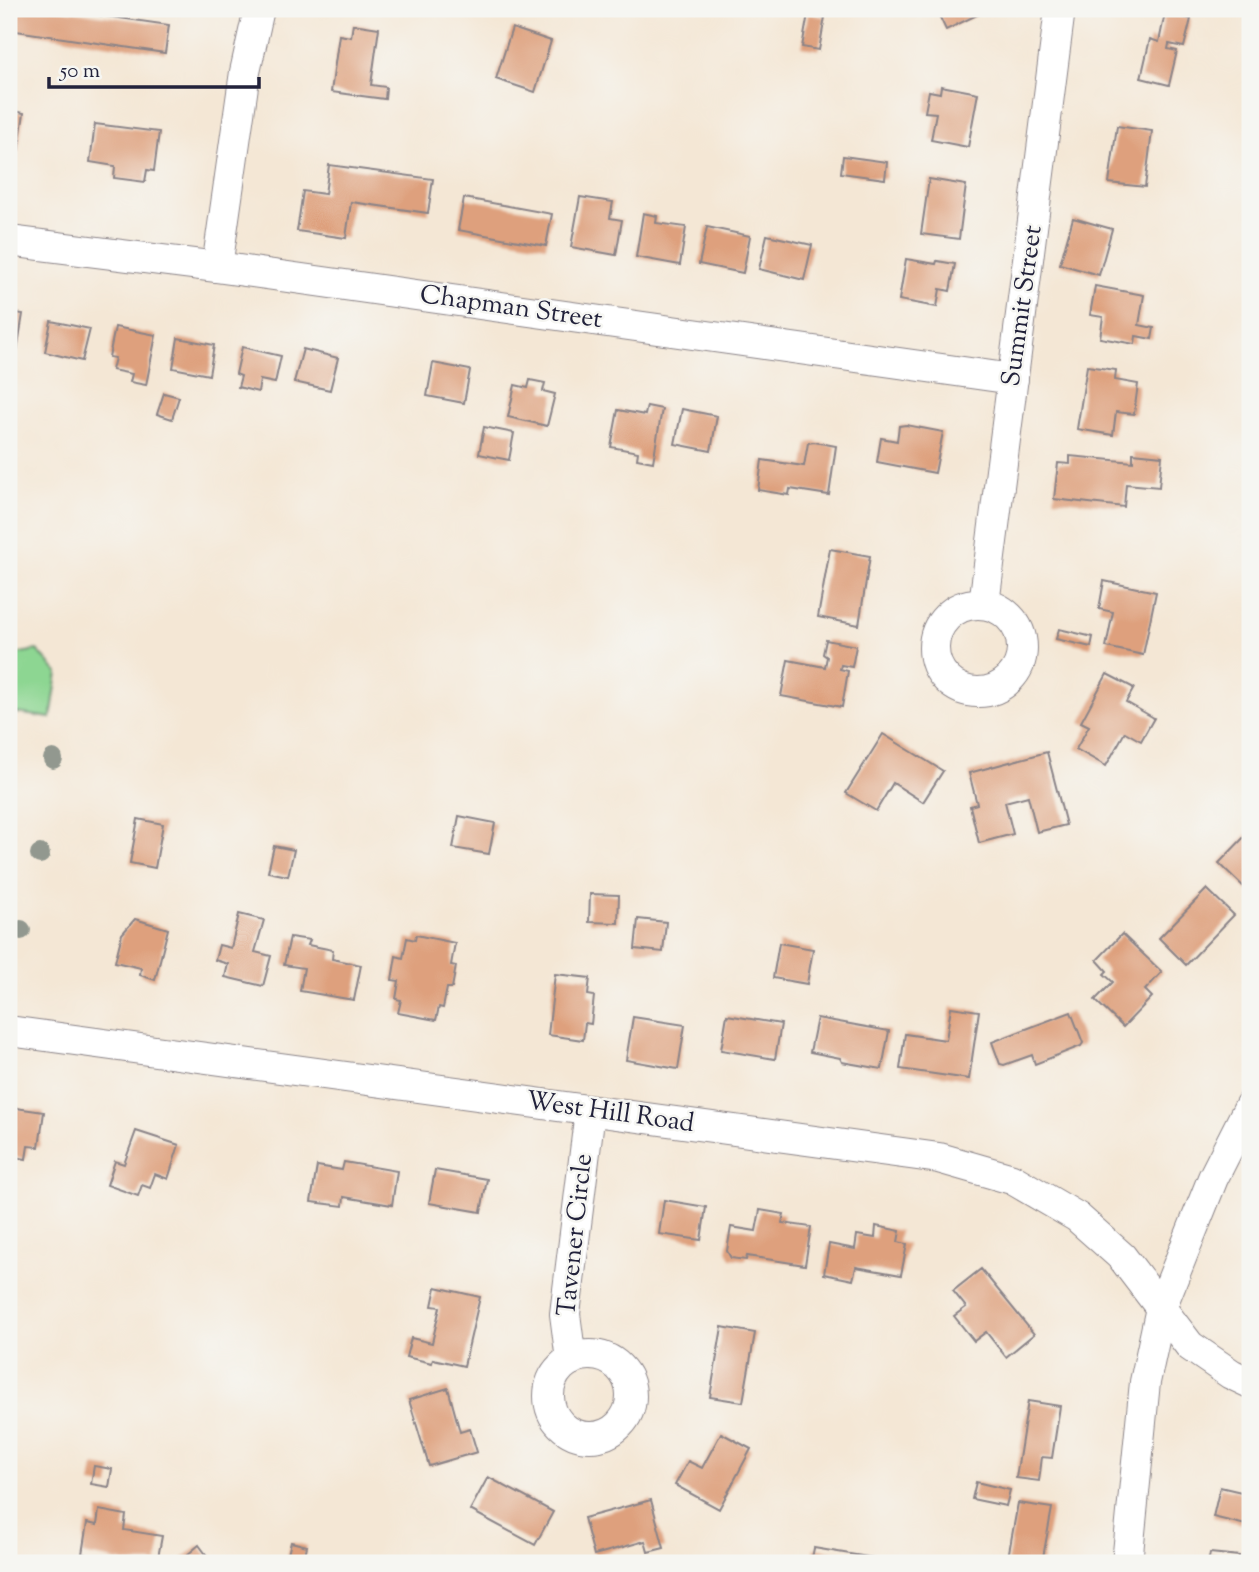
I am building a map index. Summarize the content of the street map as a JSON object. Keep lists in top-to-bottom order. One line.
{"streets":{"street":["Summit Street","Chapman Street","West Hill Road","Tavener Circle"]},"crossings":[["Summit Street","Chapman Street"],["West Hill Road","Tavener Circle"]],"scale_bar":"50 m"}
